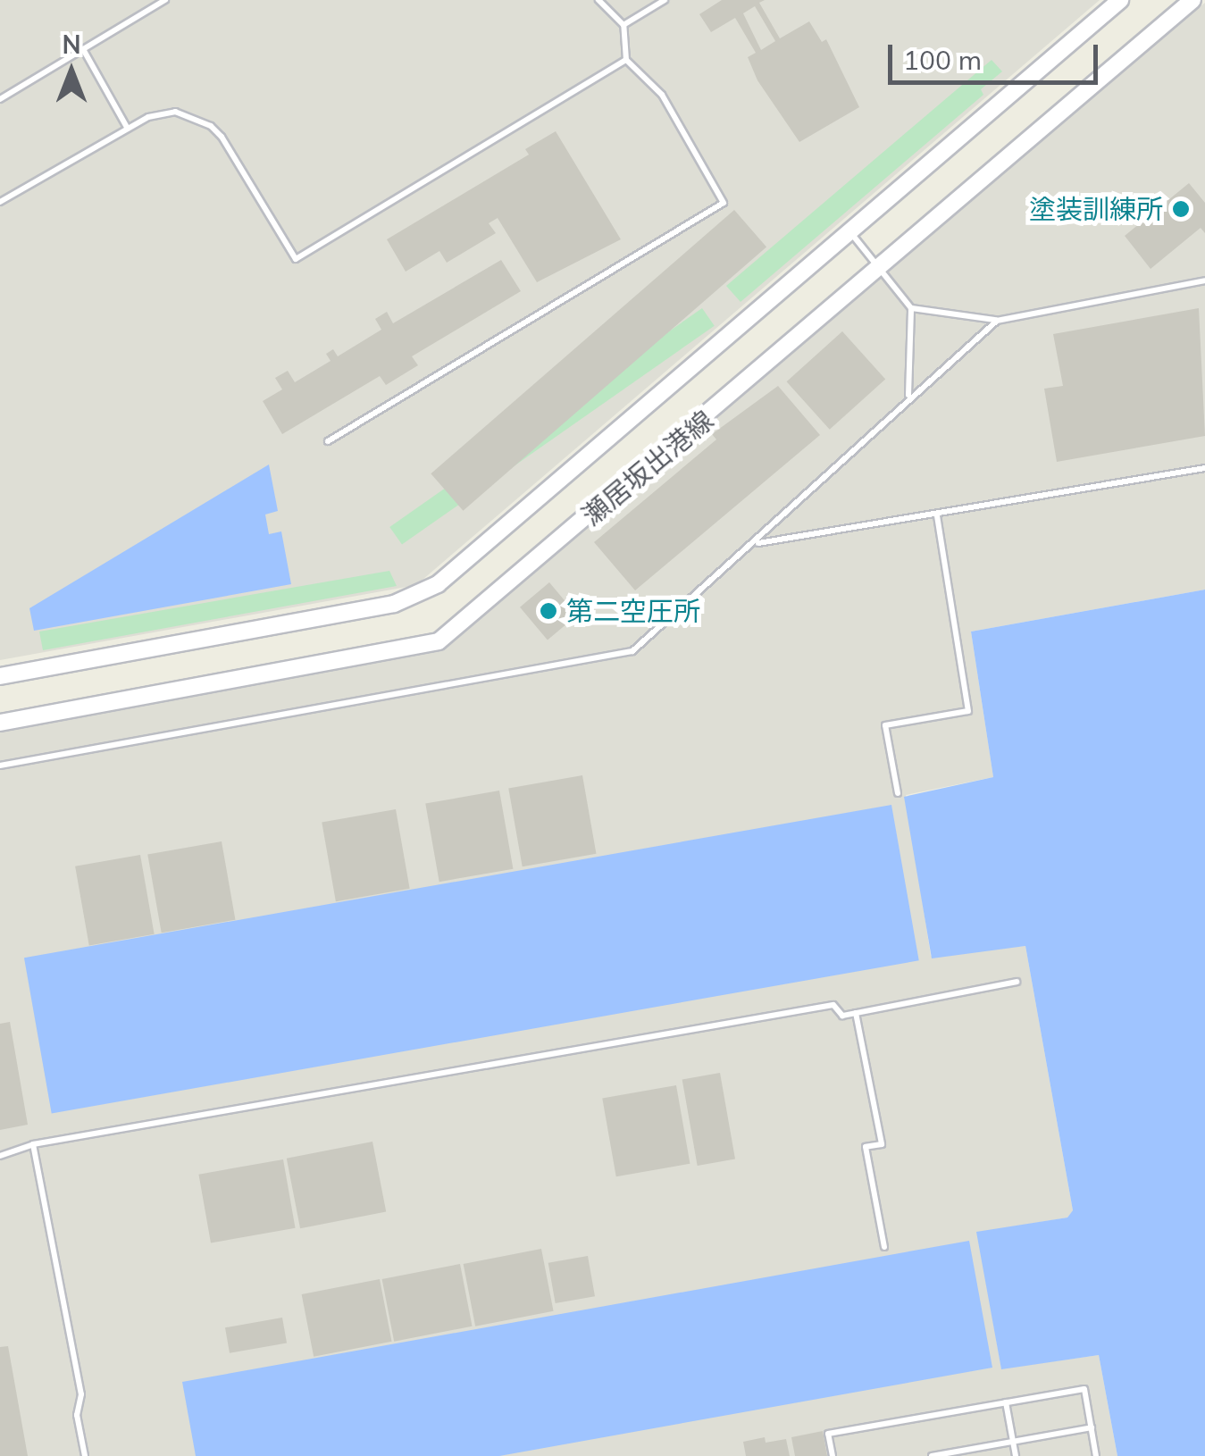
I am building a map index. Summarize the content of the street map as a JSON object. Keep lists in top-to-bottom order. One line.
{"streets":{"main road":["瀬居坂出港線"]},"places":["塗装訓練所","第二空圧所"],"scale_bar":"100 m","north":"top"}
